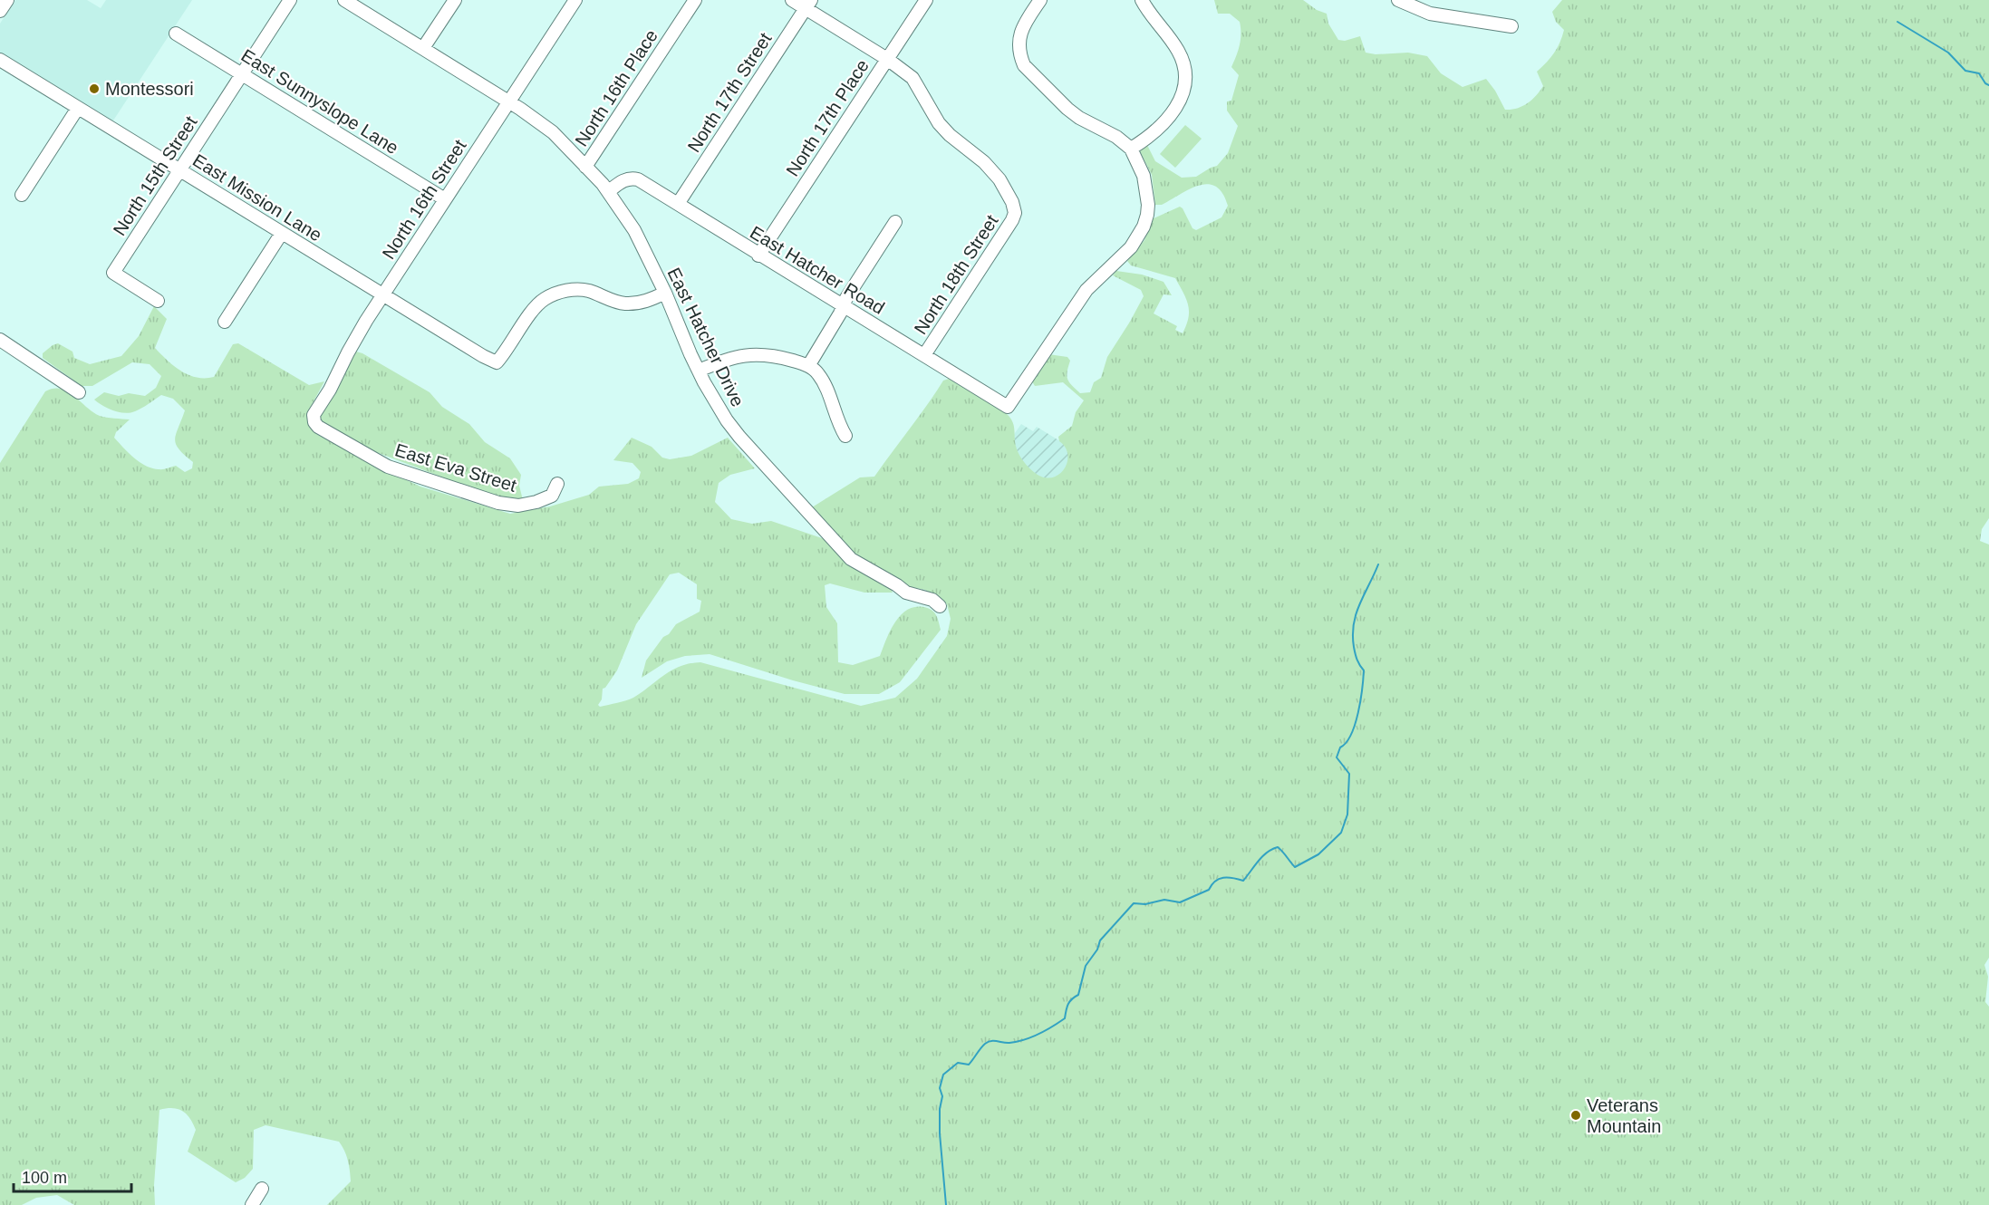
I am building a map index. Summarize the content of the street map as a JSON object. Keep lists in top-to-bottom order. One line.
{"streets":{"street":["North 16th Place","North 17th Street","East Sunnyslope Lane","North 17th Place","North 15th Street","East Mission Lane","North 16th Street","East Hatcher Road","North 18th Street","East Hatcher Drive","East Eva Street"]},"crossings":[["North 16th Place","East Hatcher Drive"],["North 17th Street","East Hatcher Road"],["East Sunnyslope Lane","North 15th Street"],["East Sunnyslope Lane","North 16th Street"],["North 17th Place","East Hatcher Road"],["North 17th Place","North 18th Street"],["North 15th Street","East Mission Lane"],["East Mission Lane","North 16th Street"],["East Mission Lane","East Hatcher Drive"],["North 16th Street","East Hatcher Drive"],["North 16th Street","East Eva Street"],["East Hatcher Road","North 18th Street"],["East Hatcher Road","East Hatcher Drive"]],"places":["Montessori","Veterans Mountain"],"scale_bar":"100 m"}
